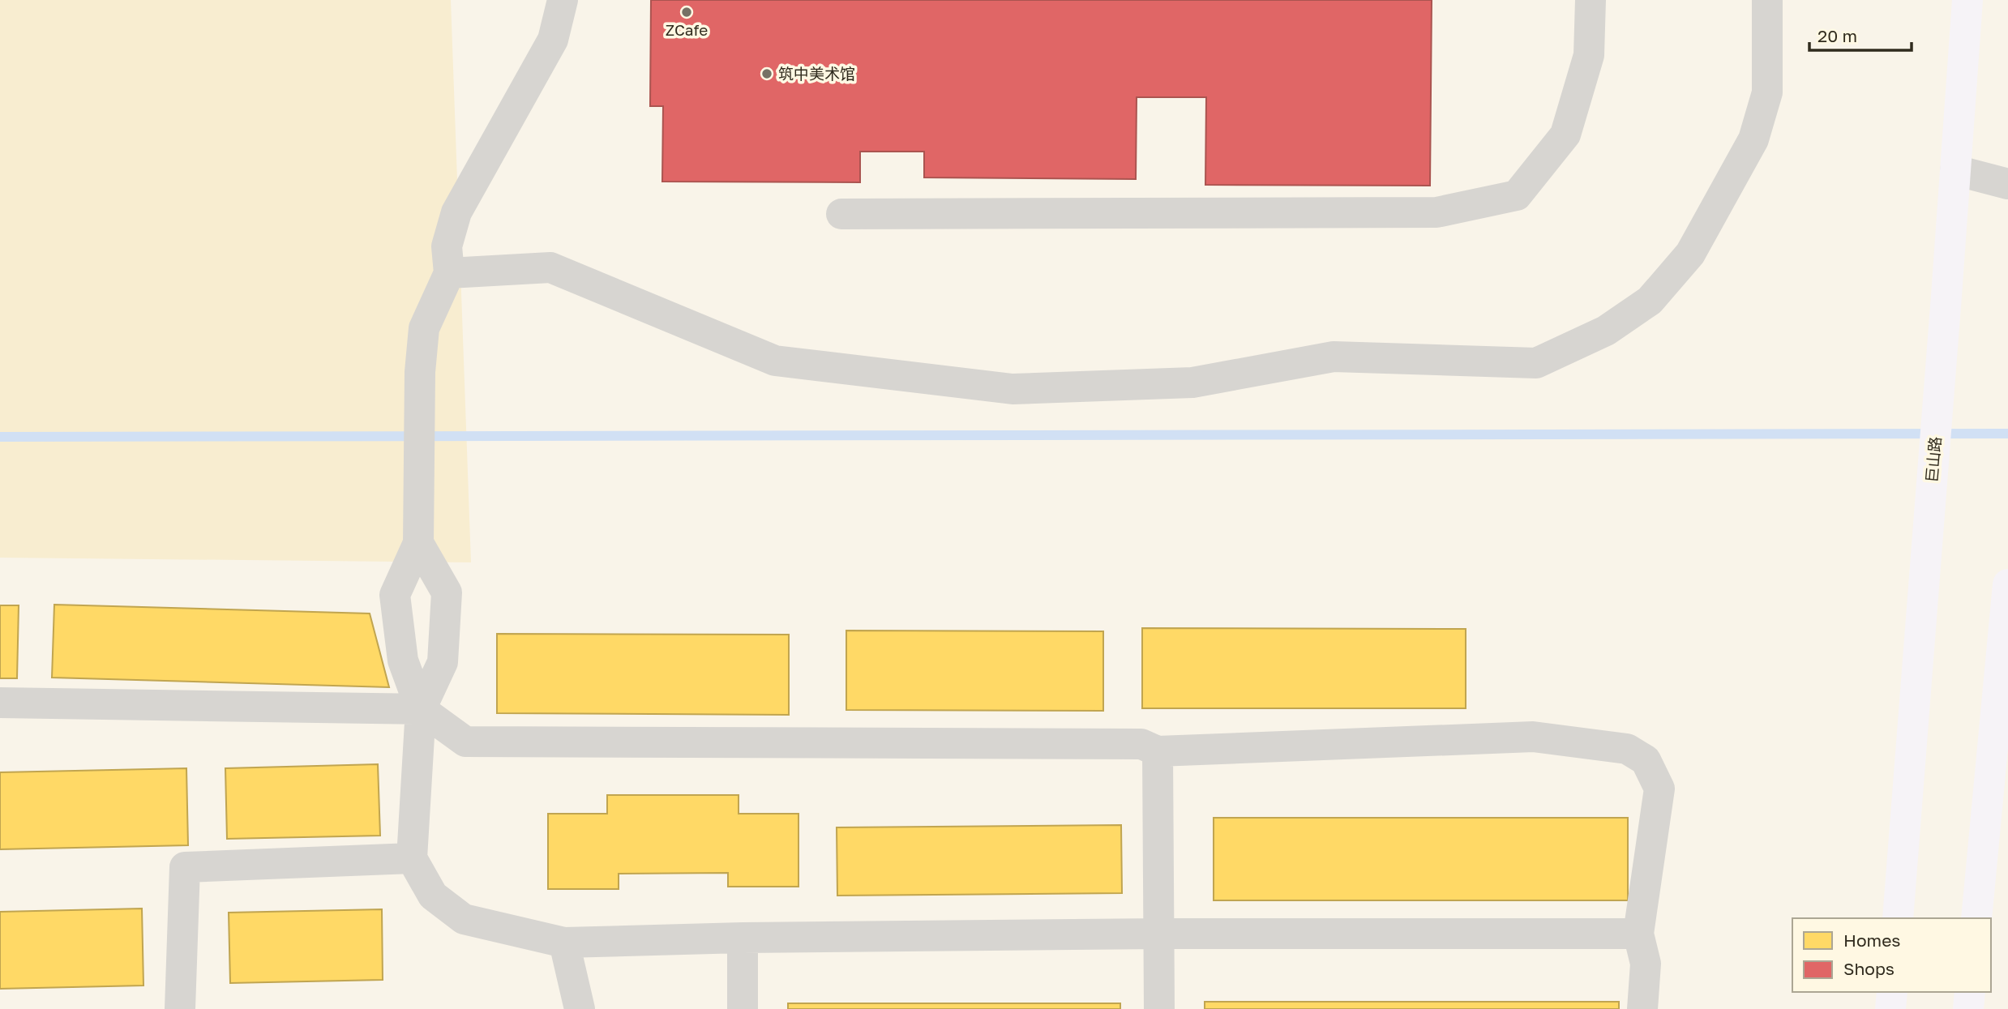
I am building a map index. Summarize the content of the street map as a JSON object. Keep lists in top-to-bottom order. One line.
{"streets":{"main road":["巨山路"]},"places":["ZCafe","筑中美术馆"],"legend":["Homes","Shops"],"scale_bar":"20 m"}
